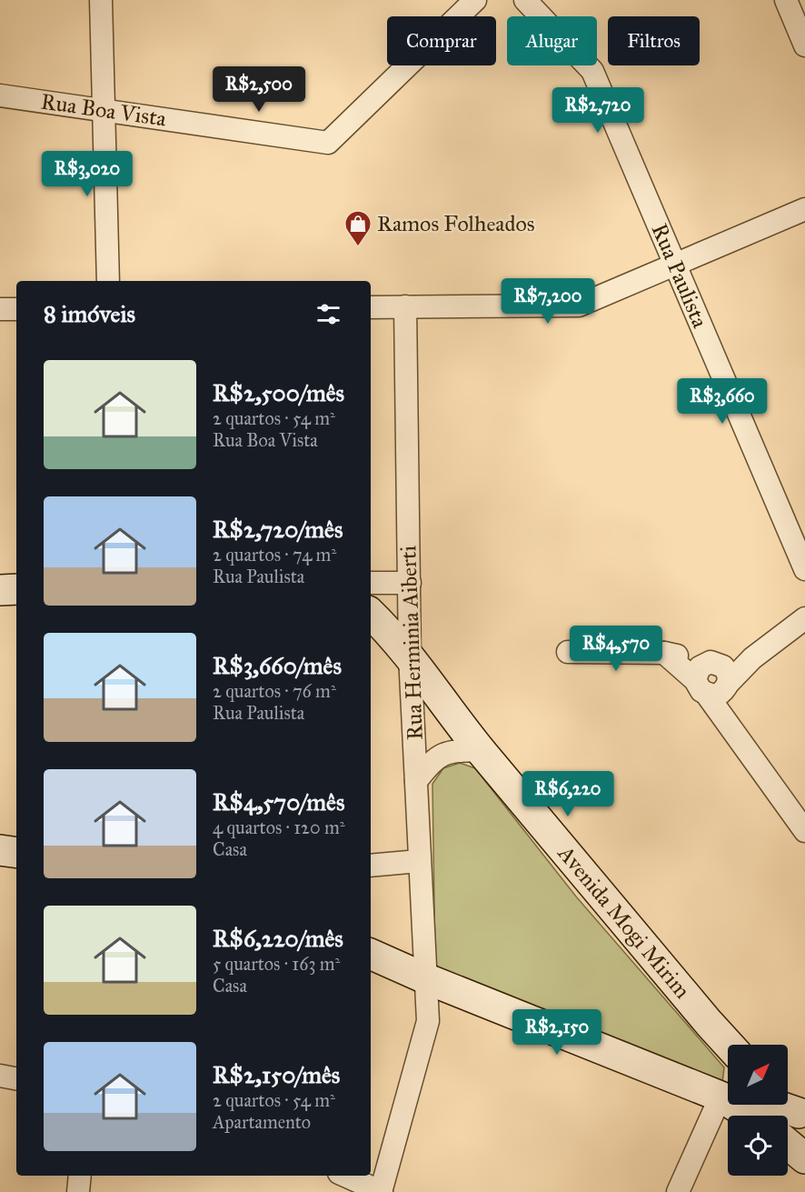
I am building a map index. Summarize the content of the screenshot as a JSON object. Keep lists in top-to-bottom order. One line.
{"streets":{"main road":["Avenida Mogi Mirim"],"street":["Rua Boa Vista","Rua Paulista","Rua Herminia Aiberti"]},"crossings":[["Rua Herminia Aiberti","Avenida Mogi Mirim"]],"places":{"shop":["Ramos Folheados"]},"north":"top right","page":{"chip":["Comprar","Alugar","Filtros"],"price":["R$2,500","R$2,720","R$3,020","R$7,200","R$3,660","R$4,570","R$6,220","R$2,150"],"heading":"8 imóveis","list":[{"name":"R$2,500/mês","note":"2 quartos · 54 m² · Rua Boa Vista"},{"name":"R$2,720/mês","note":"2 quartos · 74 m² · Rua Paulista"},{"name":"R$3,660/mês","note":"2 quartos · 76 m² · Rua Paulista"},{"name":"R$4,570/mês","note":"4 quartos · 120 m² · Casa"},{"name":"R$6,220/mês","note":"5 quartos · 163 m² · Casa"},{"name":"R$2,150/mês","note":"2 quartos · 54 m² · Apartamento"}]}}
